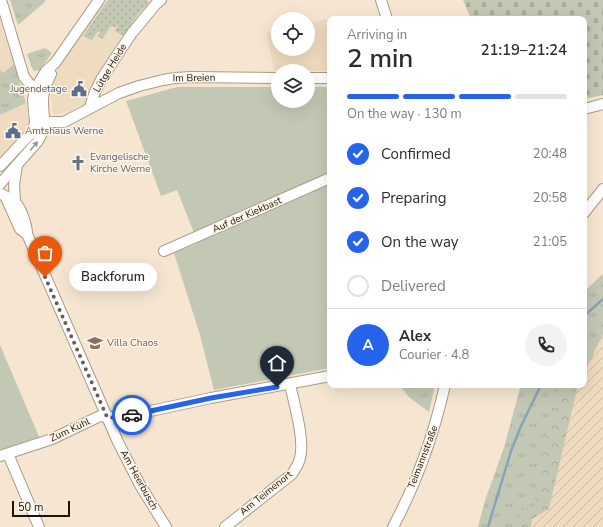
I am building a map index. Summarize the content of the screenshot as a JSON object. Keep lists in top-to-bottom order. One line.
{"streets":{"street":["Lütge Heide","Im Breien","Auf der Kiekbast","Zum Kühl","Teimannstraße","Am Heerbusch","Am Teimenort"]},"crossings":[["Lütge Heide","Im Breien"],["Zum Kühl","Am Heerbusch"],["Zum Kühl","Am Teimenort"]],"places":{"public building":["Jugendetage","Amtshaus Werne"],"church":["Evangelische Kirche Werne"],"other":["Backforum"],"school or university":["Villa Chaos"]},"scale_bar":"50 m","page":{"heading":["2 min","Arriving in","21:19–21:24"],"panel":["Alex","Courier · 4.8"],"bar":"On the way · 130 m","list":[["Confirmed","20:48"],["Preparing","20:58"],["On the way","21:05"],"Delivered"],"bubble":"Backforum","round":"A","scale":"50 m"}}
